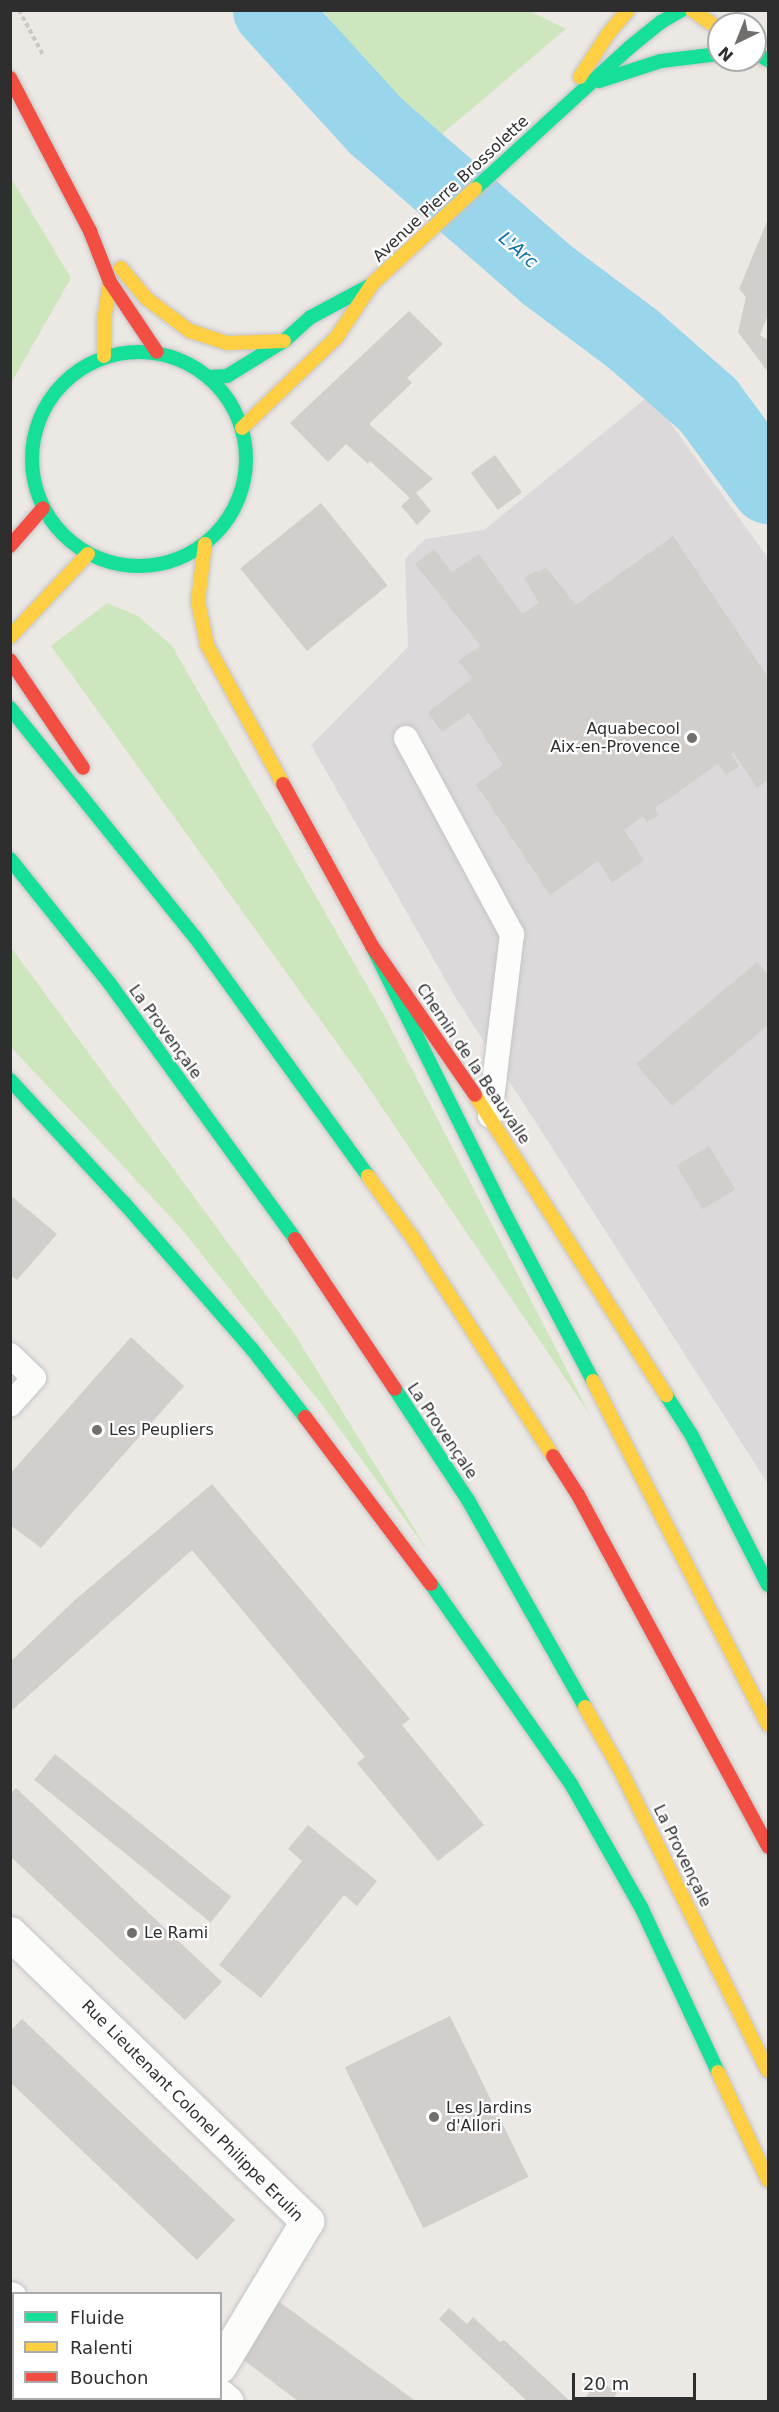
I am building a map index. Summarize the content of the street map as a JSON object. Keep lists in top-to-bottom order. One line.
{"streets":{"main road":["Avenue Pierre Brossolette","La Provençale","Chemin de la Beauvalle"],"street":["Rue Lieutenant Colonel Philippe Erulin"]},"water":["L'Arc"],"places":["Aquabecool Aix-en-Provence","Les Peupliers","Le Rami","Les Jardins d'Allori"],"legend":["Fluide","Ralenti","Bouchon"],"scale_bar":"20 m","north":"bottom left"}
